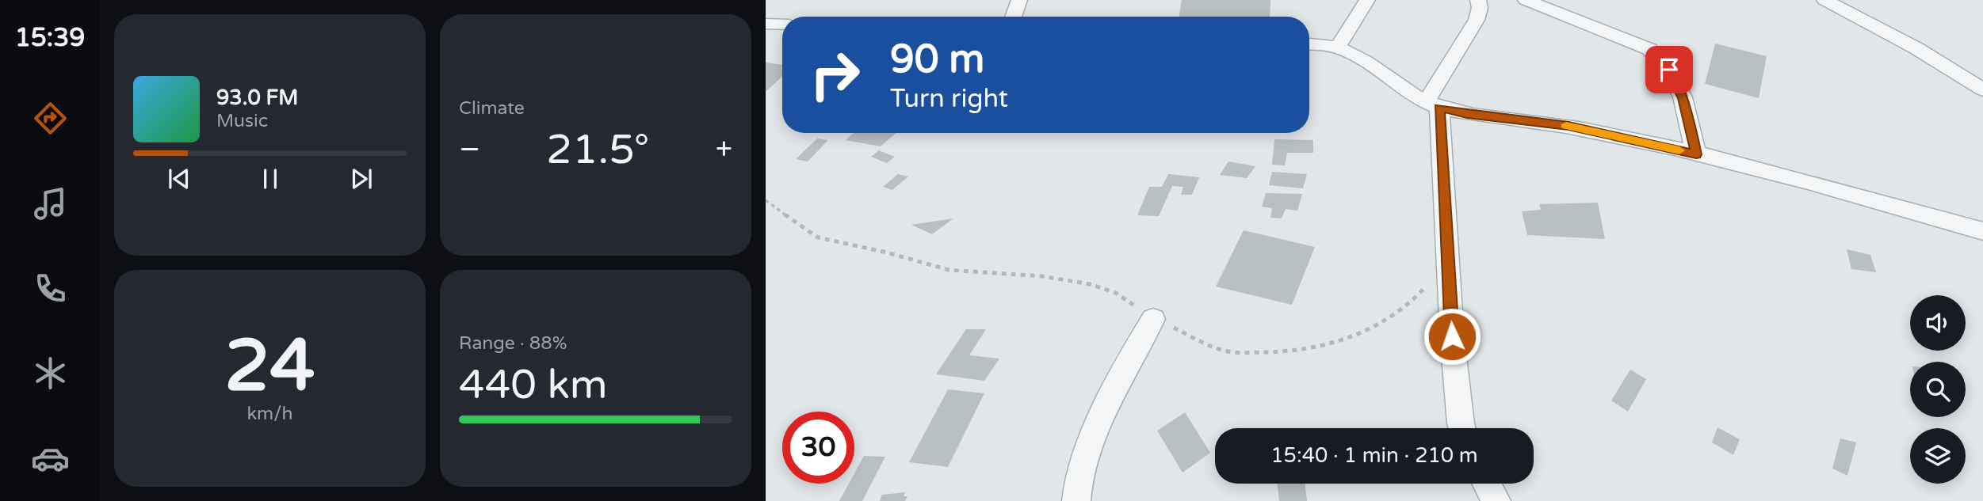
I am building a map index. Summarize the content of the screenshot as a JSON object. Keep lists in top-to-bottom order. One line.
{"page":{"tabs":"15:39","tile":["Climate",["24","km/h"],["Range · 88%","440 km"]],"turn":["90 m","Turn right"],"song":["93.0 FM","Music"],"heat":["−","21.5°","+"],"limit":"30","trip":"15:40 · 1 min · 210 m"}}
